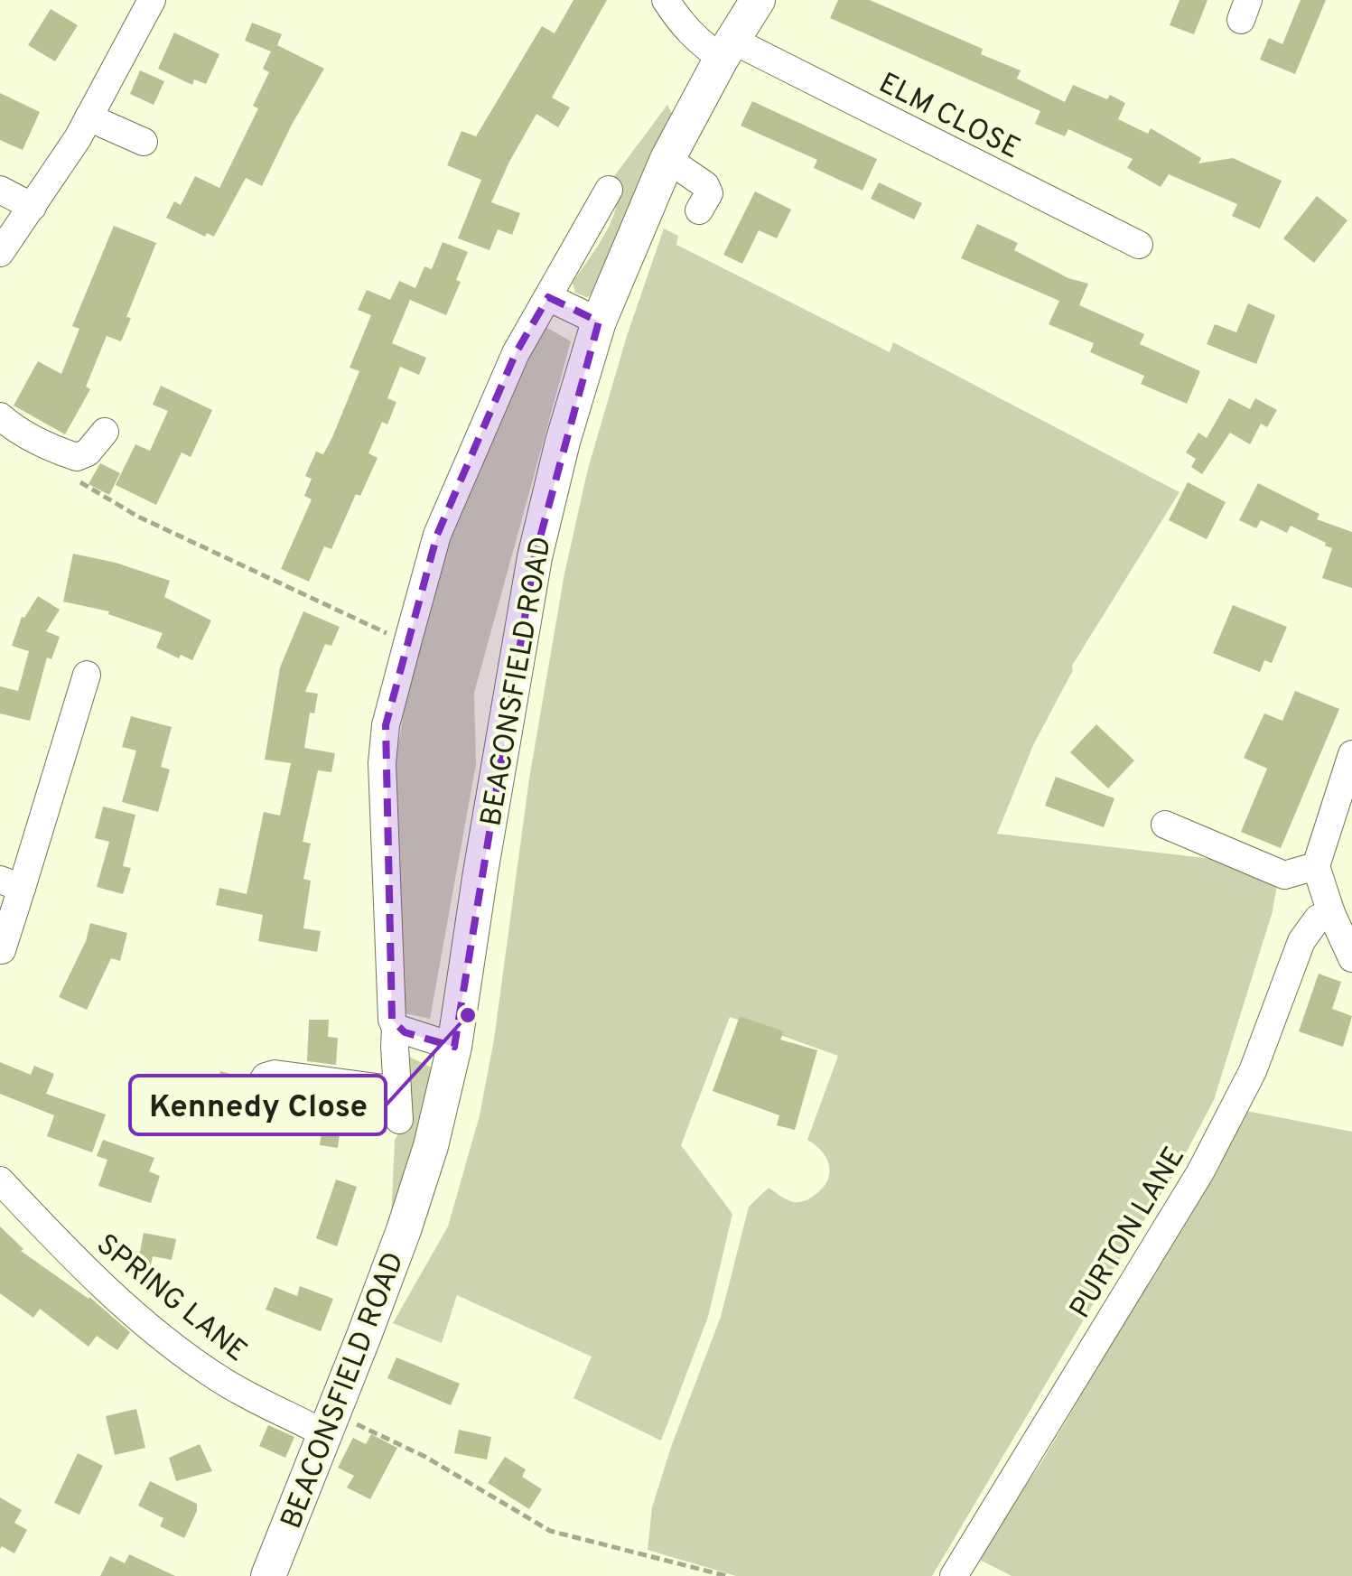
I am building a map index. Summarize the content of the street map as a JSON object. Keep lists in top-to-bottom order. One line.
{"streets":{"main road":["BEACONSFIELD ROAD"],"street":["ELM CLOSE","PURTON LANE","SPRING LANE"]},"crossings":[["ELM CLOSE","BEACONSFIELD ROAD"],["BEACONSFIELD ROAD","SPRING LANE"]],"places":["Kennedy Close"]}
